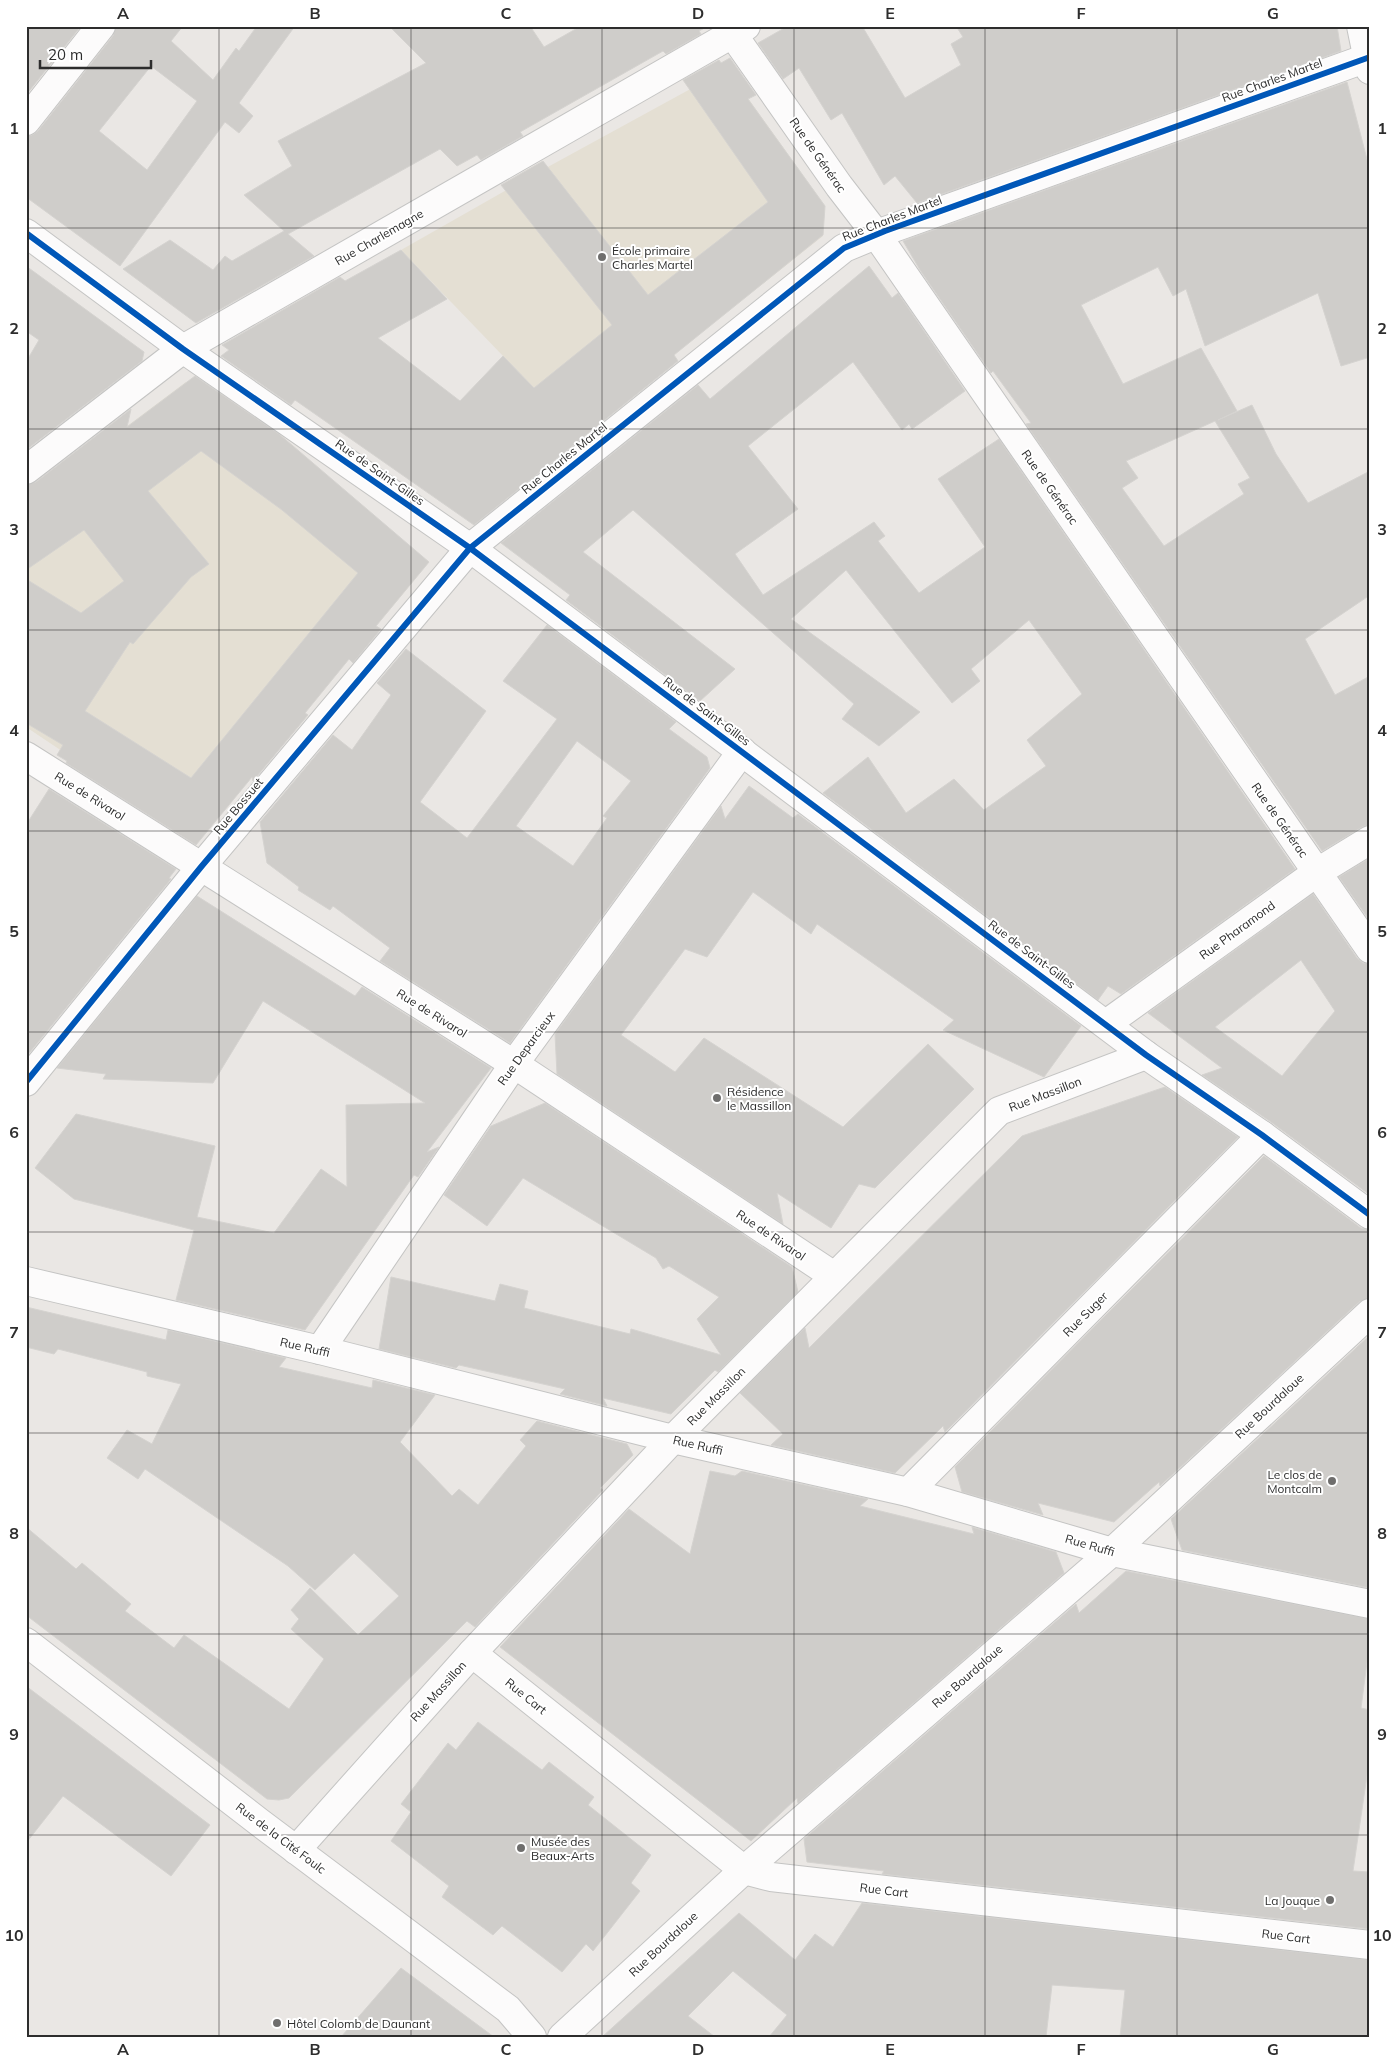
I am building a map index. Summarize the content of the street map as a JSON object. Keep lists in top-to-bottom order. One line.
{"streets":{"street":["Rue Charles Martel","Rue de Générac","Rue Charlemagne","Rue de Saint-Gilles","Rue de Rivarol","Rue Bossuet","Rue Pharamond","Rue Deparcieux","Rue Massillon","Rue Suger","Rue Ruffi","Rue Bourdaloue","Rue Cart","Rue de la Cité Foulc"]},"crossings":[["Rue Charles Martel","Rue de Générac"],["Rue Charles Martel","Rue de Saint-Gilles"],["Rue Charles Martel","Rue Bossuet"],["Rue de Générac","Rue Charlemagne"],["Rue de Générac","Rue Pharamond"],["Rue Charlemagne","Rue de Saint-Gilles"],["Rue de Saint-Gilles","Rue Bossuet"],["Rue de Saint-Gilles","Rue Pharamond"],["Rue de Saint-Gilles","Rue Deparcieux"],["Rue de Saint-Gilles","Rue Massillon"],["Rue de Saint-Gilles","Rue Suger"],["Rue de Rivarol","Rue Bossuet"],["Rue de Rivarol","Rue Deparcieux"],["Rue de Rivarol","Rue Massillon"],["Rue Deparcieux","Rue Ruffi"],["Rue Massillon","Rue Ruffi"],["Rue Massillon","Rue Cart"],["Rue Massillon","Rue de la Cité Foulc"],["Rue Suger","Rue Ruffi"],["Rue Ruffi","Rue Bourdaloue"],["Rue Bourdaloue","Rue Cart"]],"places":["École primaire Charles Martel","Résidence le Massillon","Le clos de Montcalm","Musée des Beaux-Arts","La Jouque","Hôtel Colomb de Daunant"],"scale_bar":"20 m","grid":{"columns":["A","B","C","D","E","F","G"],"rows":["1","2","3","4","5","6","7","8","9","10"]}}
